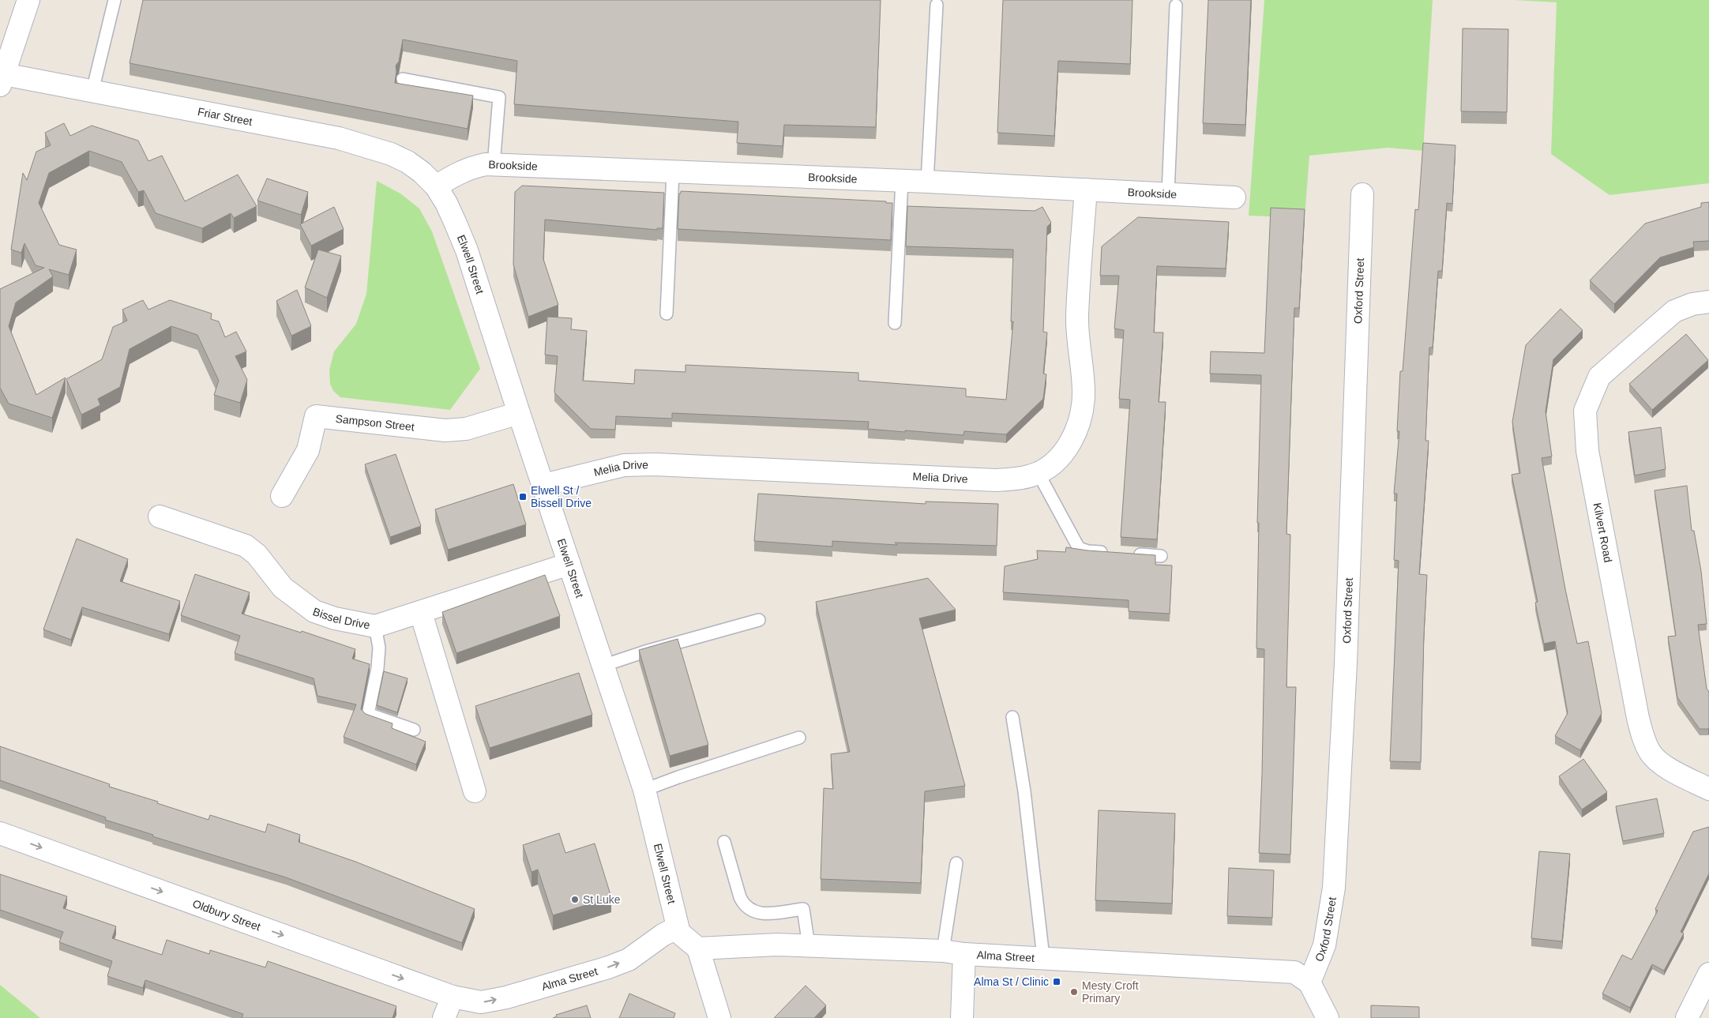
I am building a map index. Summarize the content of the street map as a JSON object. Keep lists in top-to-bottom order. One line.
{"streets":{"street":["Friar Street","Brookside","Elwell Street","Oxford Street","Sampson Street","Melia Drive","Kilvert Road","Bissel Drive","Oldbury Street","Alma Street"]},"crossings":[["Friar Street","Brookside"],["Friar Street","Elwell Street"],["Brookside","Elwell Street"],["Brookside","Melia Drive"],["Elwell Street","Sampson Street"],["Elwell Street","Melia Drive"],["Elwell Street","Bissel Drive"],["Elwell Street","Alma Street"],["Oxford Street","Alma Street"],["Oldbury Street","Alma Street"]],"one_way":["Oldbury Street"],"places":{"transit":["Elwell St / Bissell Drive","Alma St / Clinic"],"other":["St Luke","Mesty Croft Primary"]}}
